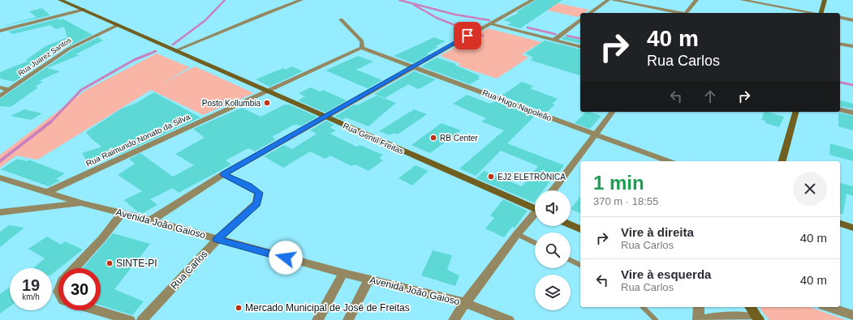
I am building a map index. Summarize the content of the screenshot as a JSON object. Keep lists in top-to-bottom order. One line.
{"streets":{"main road":["Rua Gentil Freitas"],"street":["Rua Juarez Santos","Rua Hugo Napoleão","Rua Raimundo Nonato da Silva","Avenida João Gaioso","Rua Carlos"]},"crossings":[["Rua Juarez Santos","Rua Gentil Freitas"],["Rua Hugo Napoleão","Rua Raimundo Nonato da Silva"],["Rua Gentil Freitas","Rua Raimundo Nonato da Silva"],["Rua Raimundo Nonato da Silva","Avenida João Gaioso"],["Avenida João Gaioso","Rua Carlos"]],"places":["Posto Kollumbia","RB Center","EJ2 ELETRÔNICA","SINTE-PI","Mercado Municipal de José de Freitas"],"page":{"turn":["40 m","Rua Carlos"],"heading":["1 min","370 m · 18:55"],"list":[{"name":"Vire à direita","note":"Rua Carlos","value":"40 m"},{"name":"Vire à esquerda","note":"Rua Carlos","value":"40 m"}],"speed":"19 km/h","limit":"30"}}
